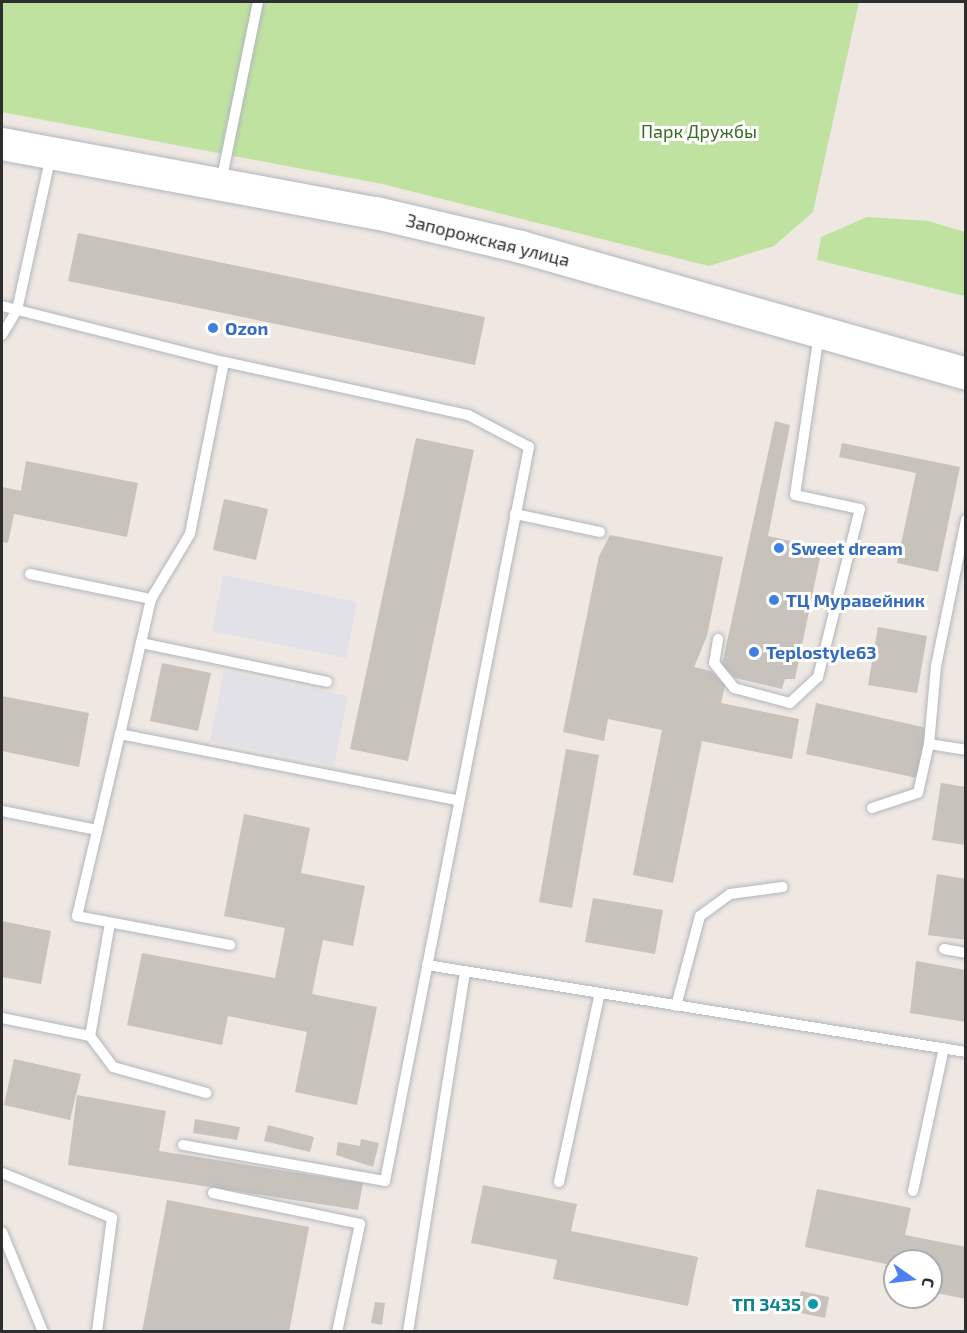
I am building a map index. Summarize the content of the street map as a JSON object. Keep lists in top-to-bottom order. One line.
{"streets":{"street":["Запорожская улица"]},"parks":["Парк Дружбы"],"places":["Ozon","Sweet dream","ТЦ Муравейник","Teplostyle63","ТП 3435"],"north":"right"}
